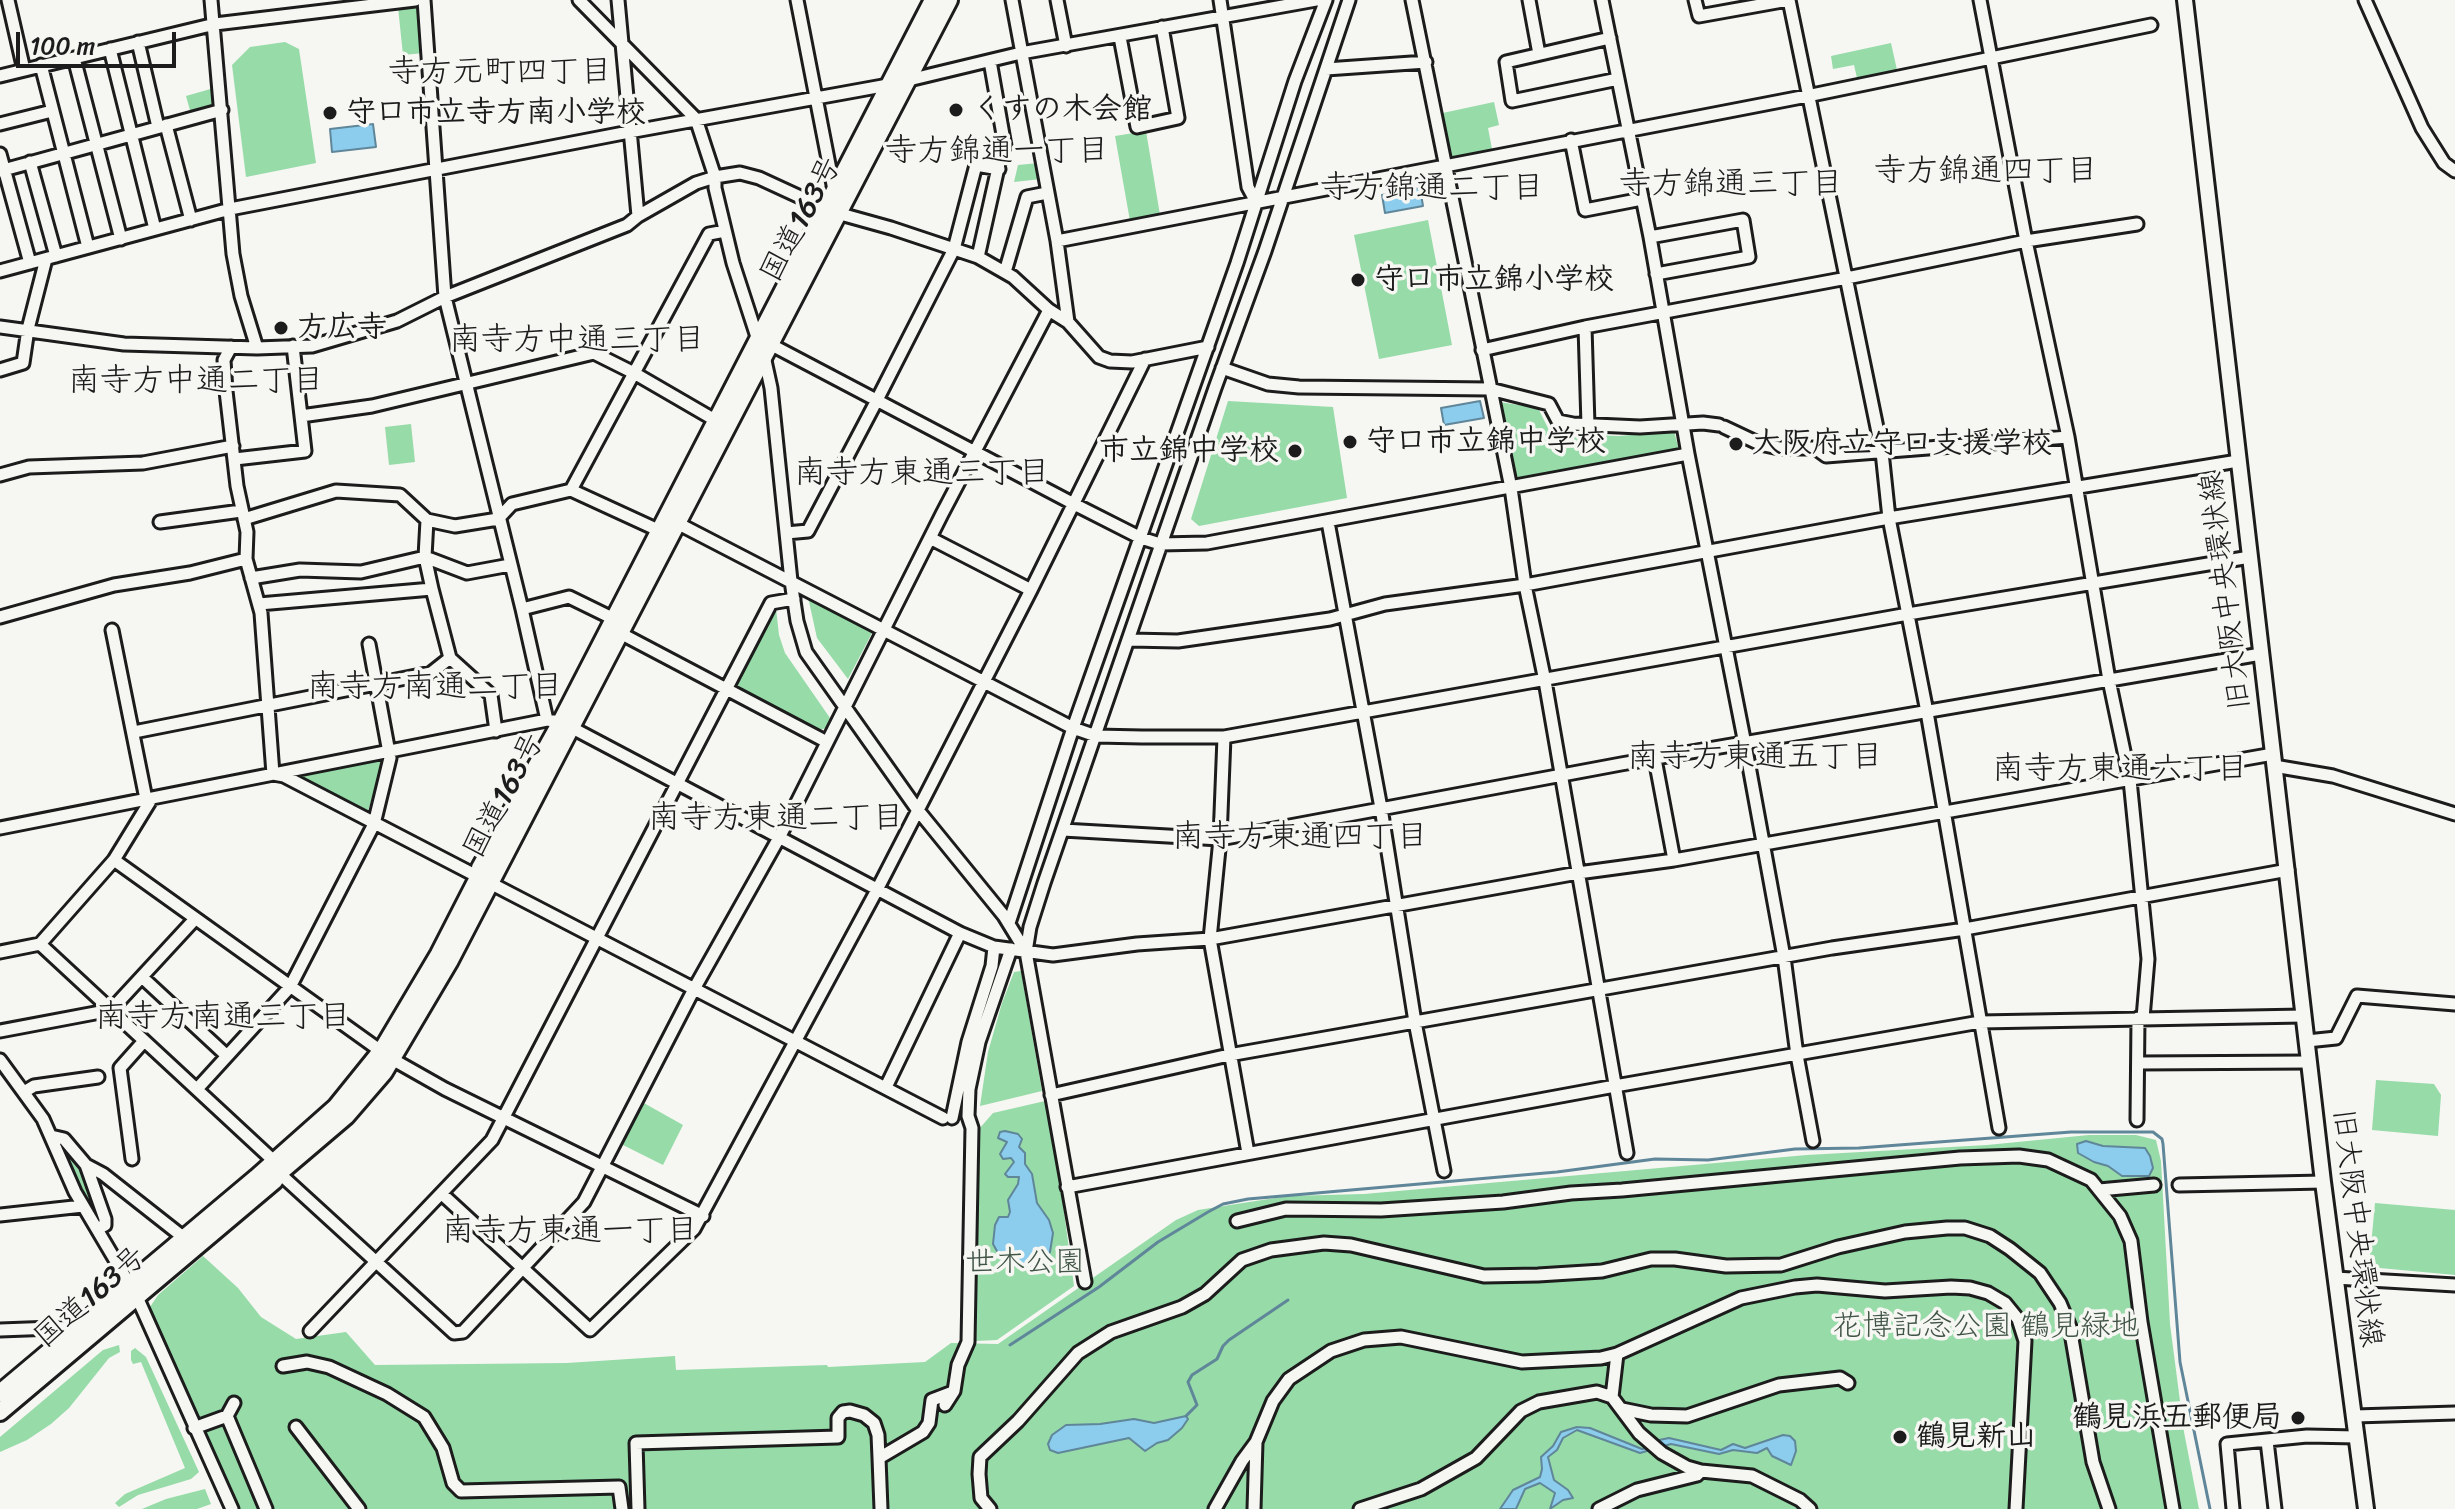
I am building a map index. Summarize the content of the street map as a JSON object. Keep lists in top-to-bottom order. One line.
{"streets":{"highway":["国道163号"],"main road":["旧大阪中央環状線"]},"districts":["寺方元町四丁目","寺方錦通一丁目","寺方錦通四丁目","寺方錦通三丁目","寺方錦通二丁目","南寺方中通三丁目","南寺方中通二丁目","南寺方東通三丁目","南寺方南通二丁目","南寺方東通五丁目","南寺方東通六丁目","南寺方東通二丁目","南寺方東通四丁目","南寺方南通三丁目","南寺方東通一丁目"],"parks":["世木公園","花博記念公園 鶴見緑地"],"places":["くすの木会館","守口市立寺方南小学校","守口市立錦小学校","方広寺","守口市立錦中学校","大阪府立守口支援学校","市立錦中学校","鶴見浜五郵便局","鶴見新山"],"scale_bar":"100 m"}
